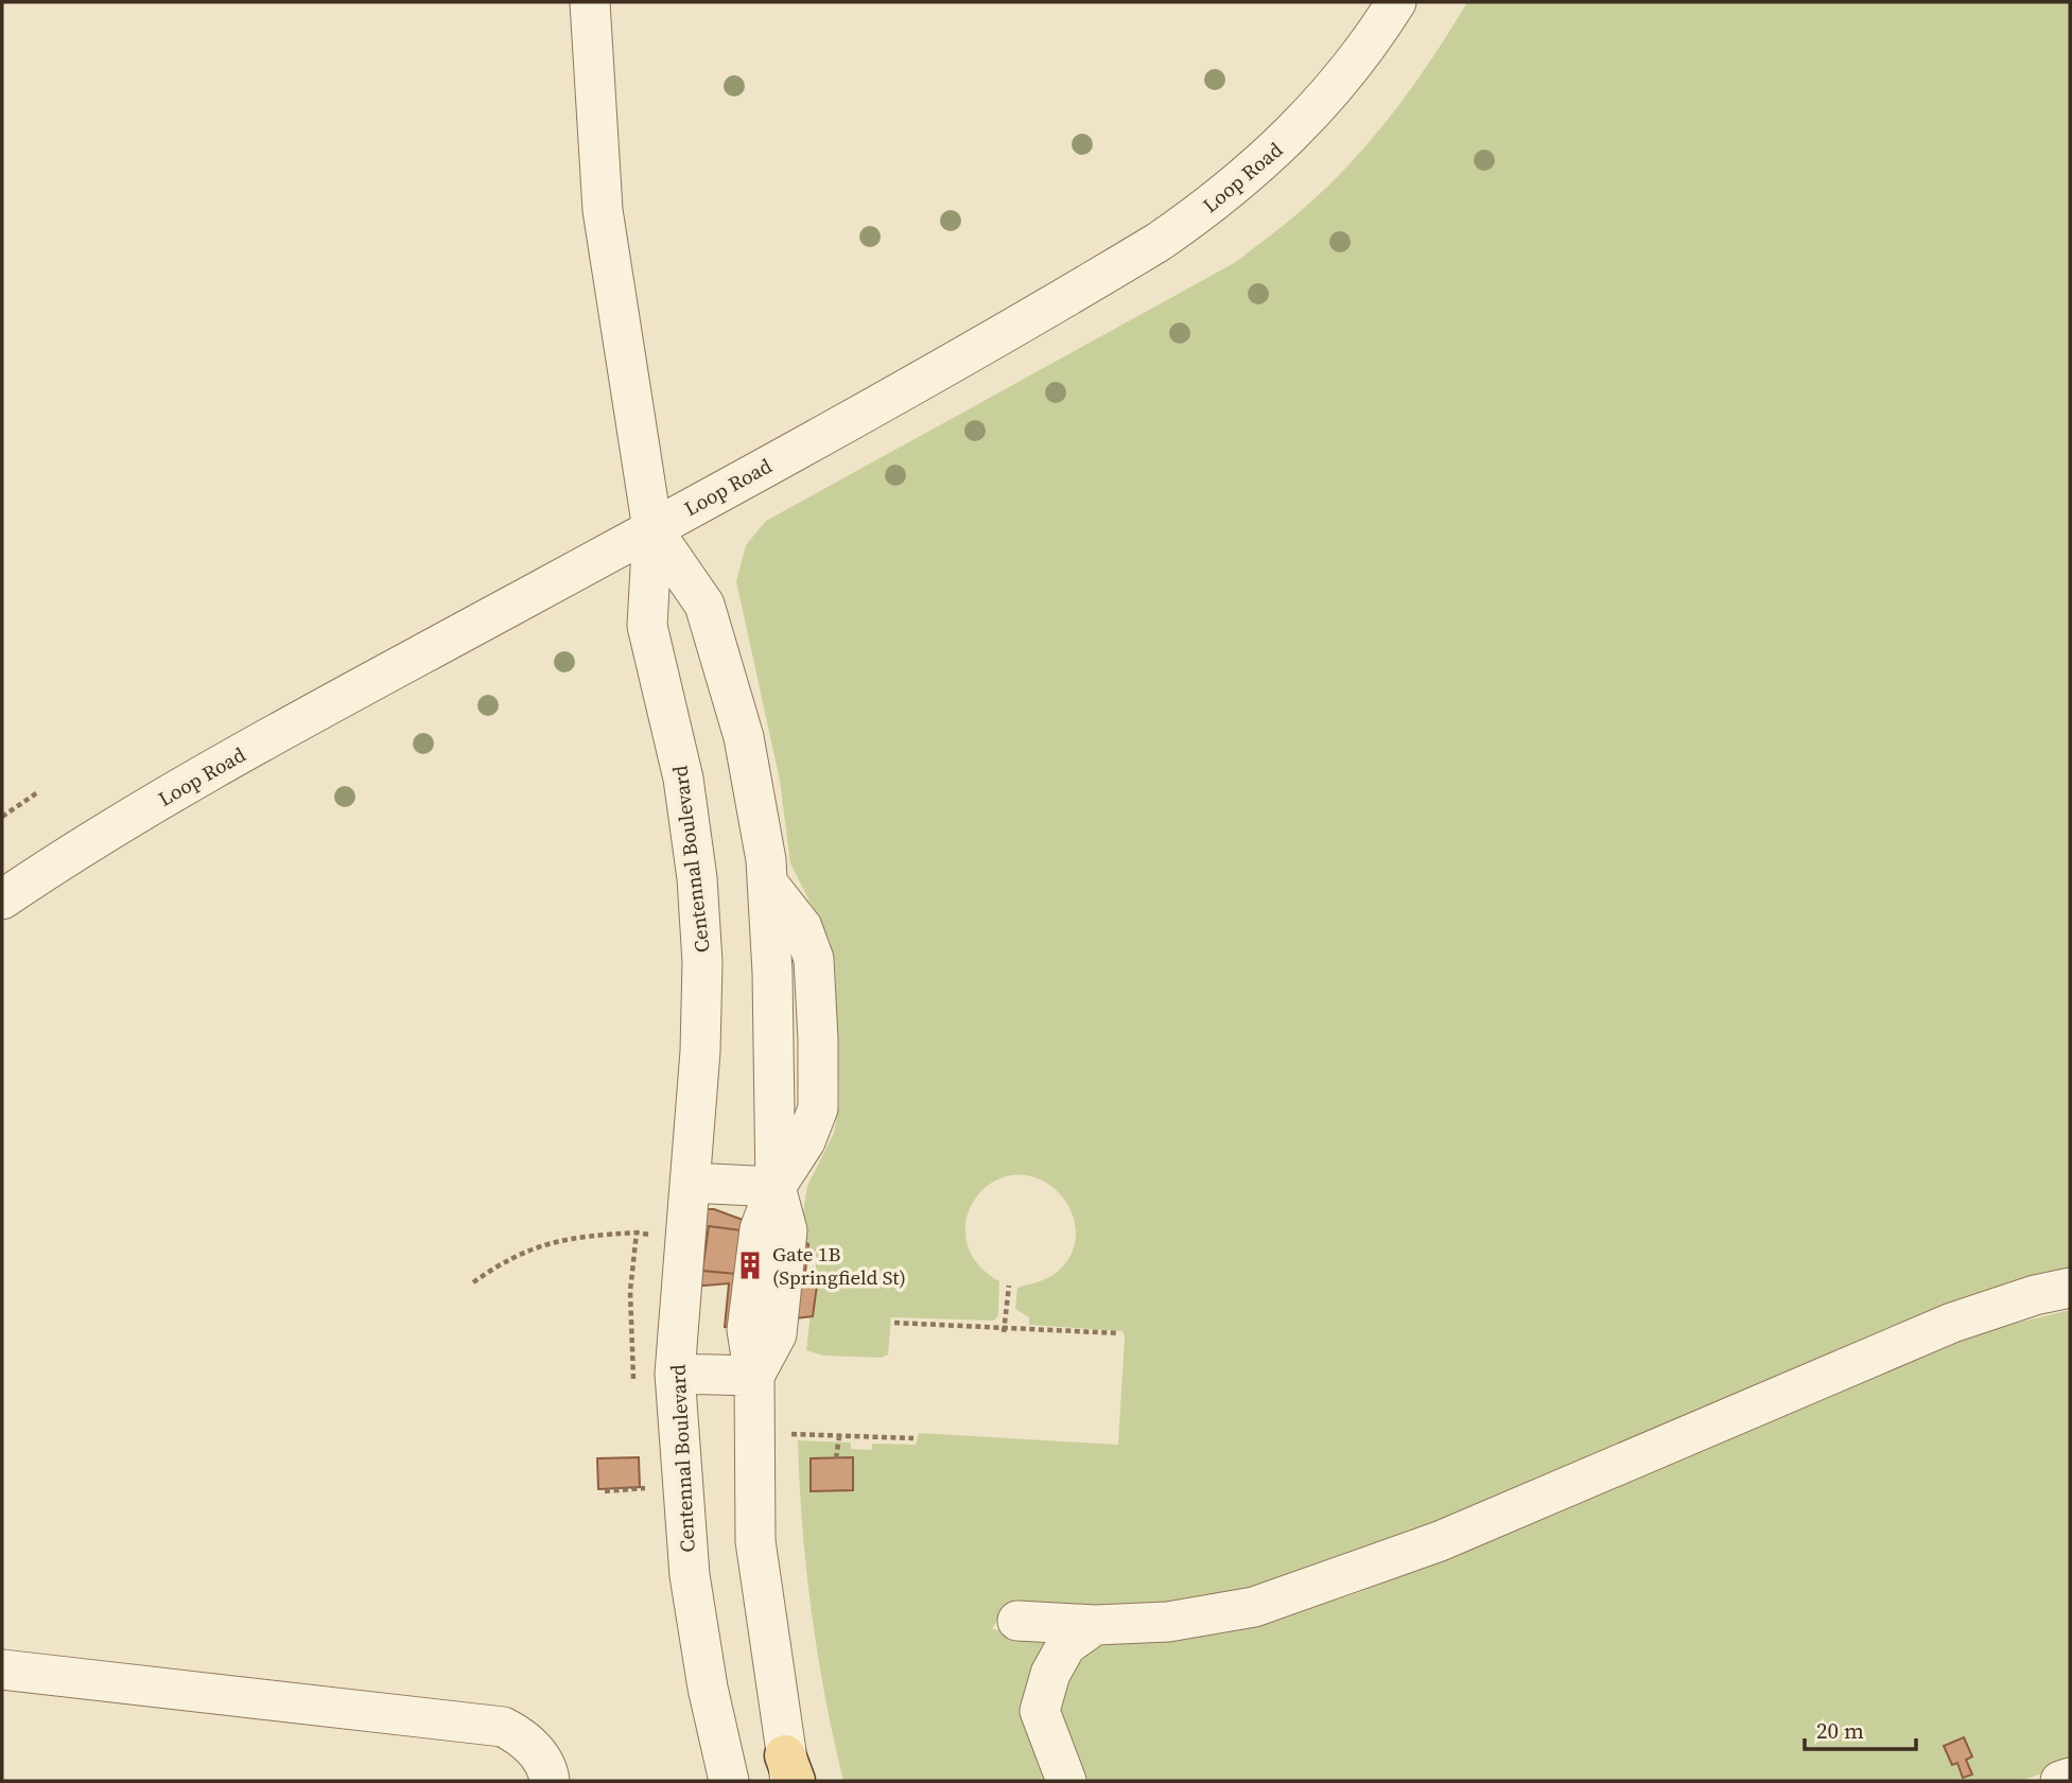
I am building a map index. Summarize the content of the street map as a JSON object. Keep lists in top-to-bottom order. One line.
{"streets":{"street":["Loop Road","Centennal Boulevard"]},"crossings":[["Loop Road","Centennal Boulevard"]],"places":{"building":["Gate 1B (Springfield St)"]},"scale_bar":"20 m"}
